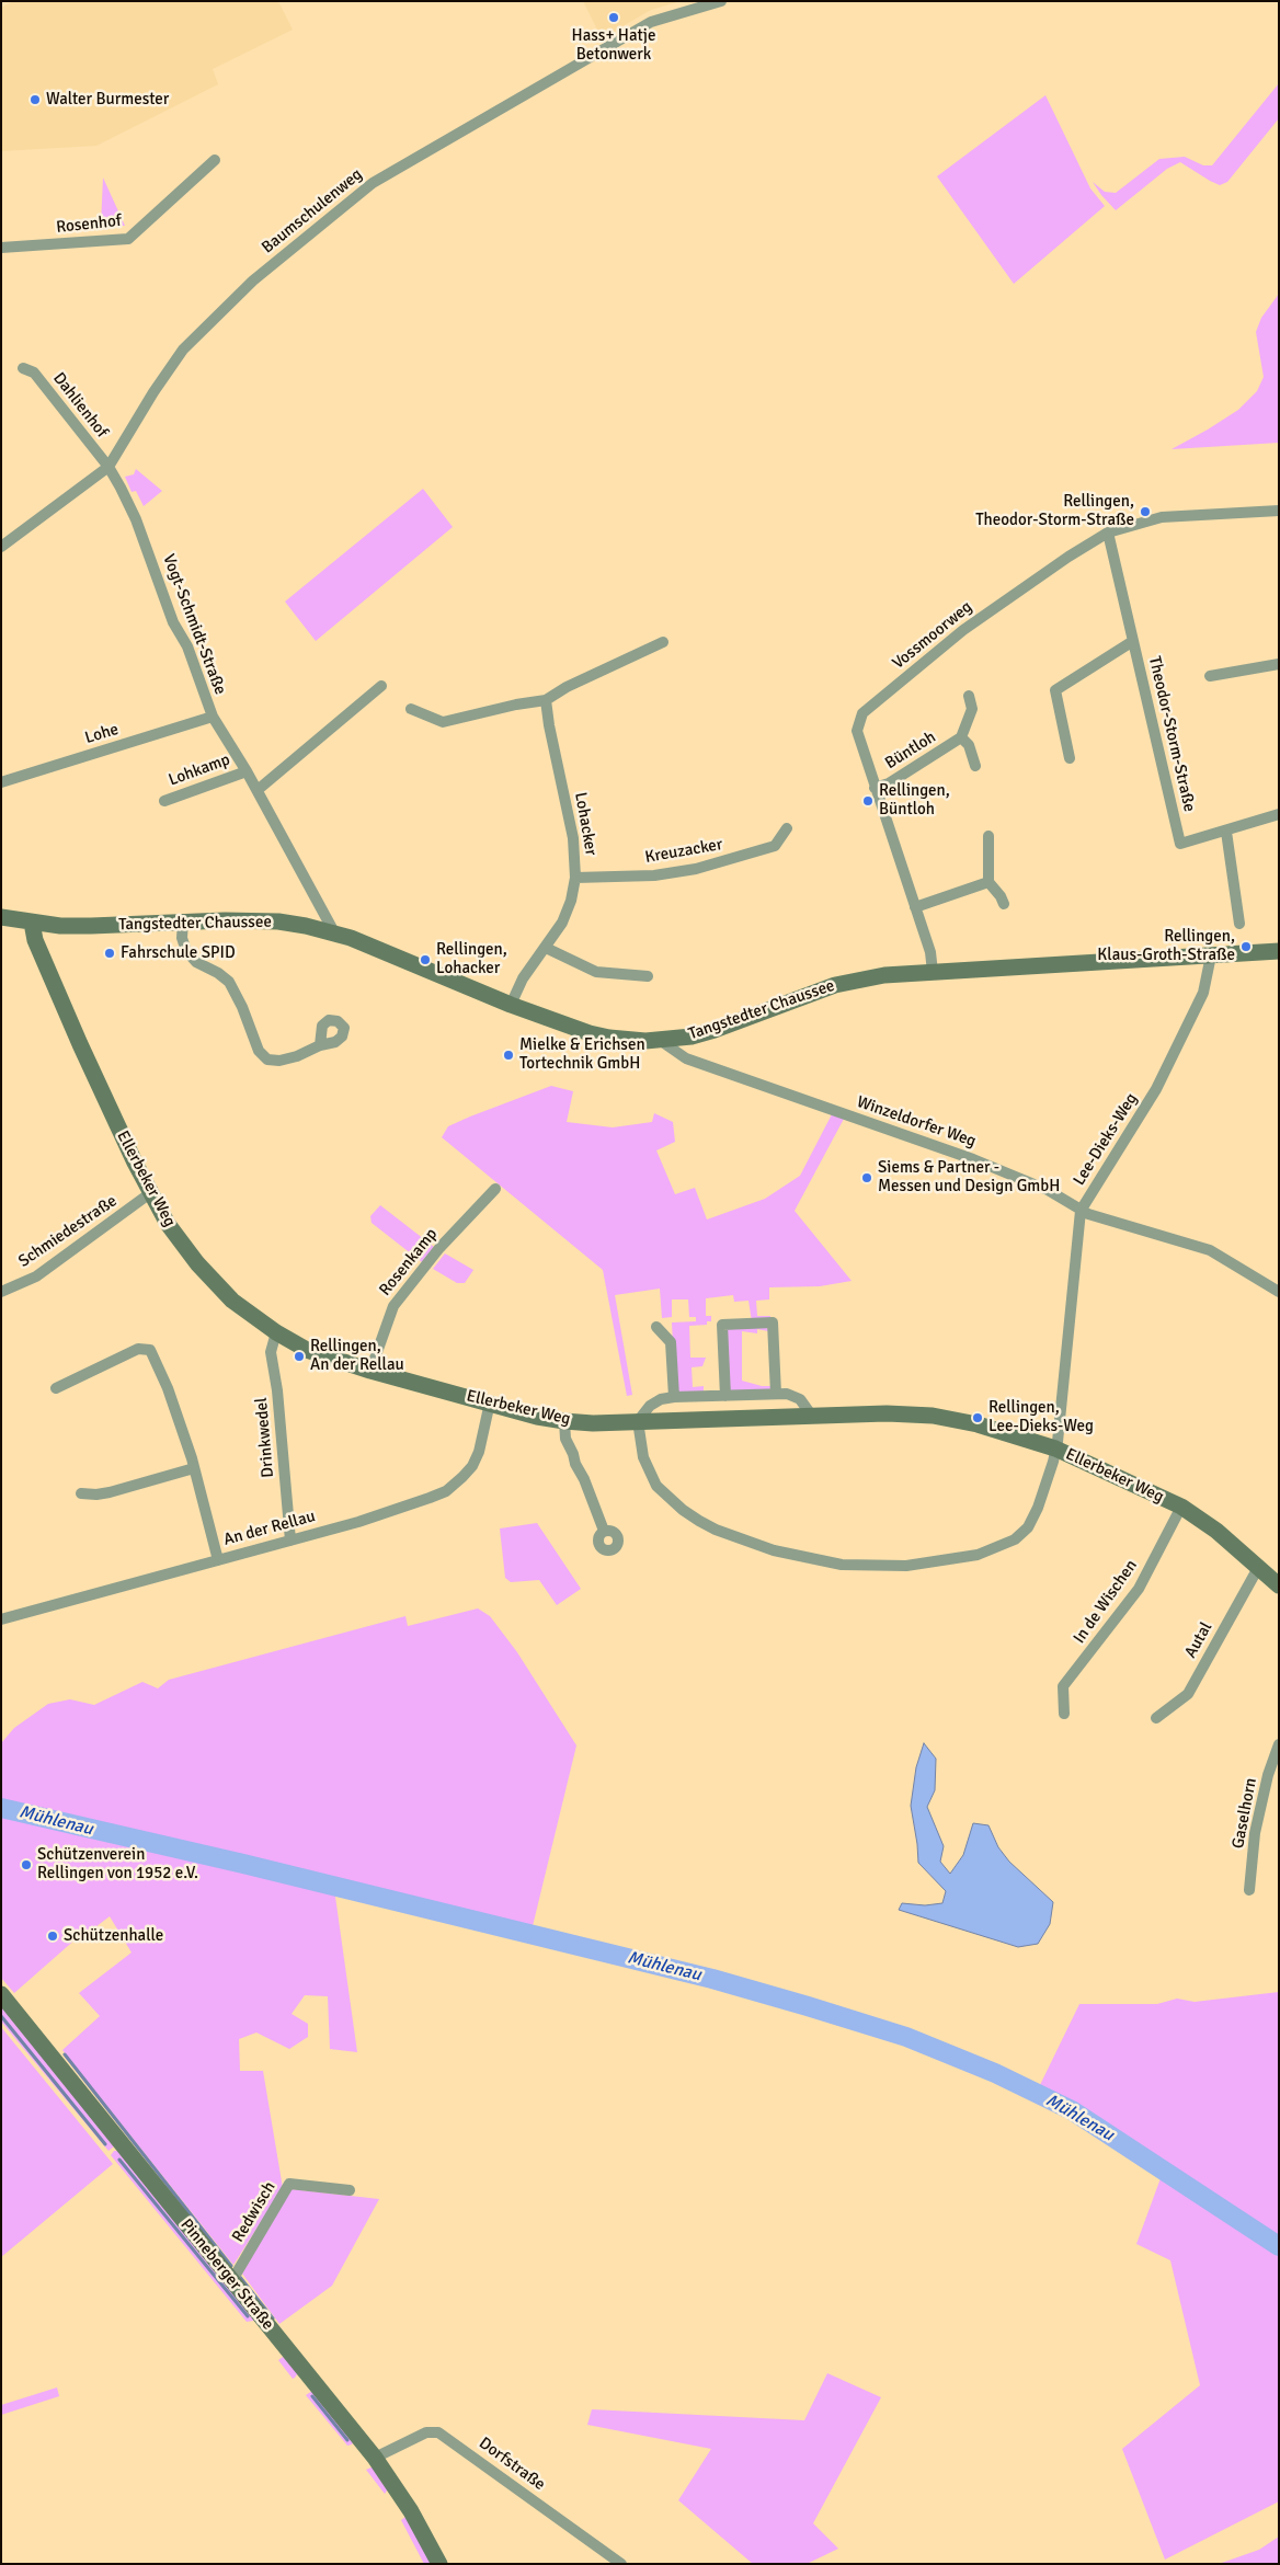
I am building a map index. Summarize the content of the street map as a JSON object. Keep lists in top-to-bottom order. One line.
{"streets":{"main road":["Tangstedter Chaussee","Ellerbeker Weg","Pinneberger Straße"],"street":["Baumschulenweg","Rosenhof","Dahlienhof","Vogt-Schmidt-Straße","Vossmoorweg","Lohe","Theodor-Storm-Straße","Büntloh","Lohkamp","Lohacker","Kreuzacker","Winzeldorfer Weg","Lee-Dieks-Weg","Schmiedestraße","Rosenkamp","Drinkwedel","An der Rellau","In de Wischen","Autal","Gaselhorn","Redwisch","Dorfstraße"]},"crossings":[["Baumschulenweg","Dahlienhof"],["Baumschulenweg","Vogt-Schmidt-Straße"],["Dahlienhof","Vogt-Schmidt-Straße"],["Vogt-Schmidt-Straße","Lohe"],["Vogt-Schmidt-Straße","Lohkamp"],["Vogt-Schmidt-Straße","Tangstedter Chaussee"],["Vossmoorweg","Theodor-Storm-Straße"],["Vossmoorweg","Büntloh"],["Vossmoorweg","Tangstedter Chaussee"],["Lohacker","Kreuzacker"],["Lohacker","Tangstedter Chaussee"],["Tangstedter Chaussee","Winzeldorfer Weg"],["Tangstedter Chaussee","Lee-Dieks-Weg"],["Tangstedter Chaussee","Ellerbeker Weg"],["Winzeldorfer Weg","Lee-Dieks-Weg"],["Lee-Dieks-Weg","Ellerbeker Weg"],["Ellerbeker Weg","Schmiedestraße"],["Ellerbeker Weg","Rosenkamp"],["Ellerbeker Weg","Drinkwedel"],["Ellerbeker Weg","An der Rellau"],["Ellerbeker Weg","In de Wischen"],["Ellerbeker Weg","Autal"],["Drinkwedel","An der Rellau"],["Redwisch","Pinneberger Straße"],["Pinneberger Straße","Dorfstraße"]],"water":["Mühlenau"],"places":["Hass+ Hatje Betonwerk","Walter Burmester","Rellingen, Theodor-Storm-Straße","Rellingen, Büntloh","Rellingen, Klaus-Groth-Straße","Fahrschule SPID","Rellingen, Lohacker","Mielke & Erichsen Tortechnik GmbH","Siems & Partner - Messen und Design GmbH","Rellingen, An der Rellau","Rellingen, Lee-Dieks-Weg","Schützenverein Rellingen von 1952 e.V.","Schützenhalle"]}
